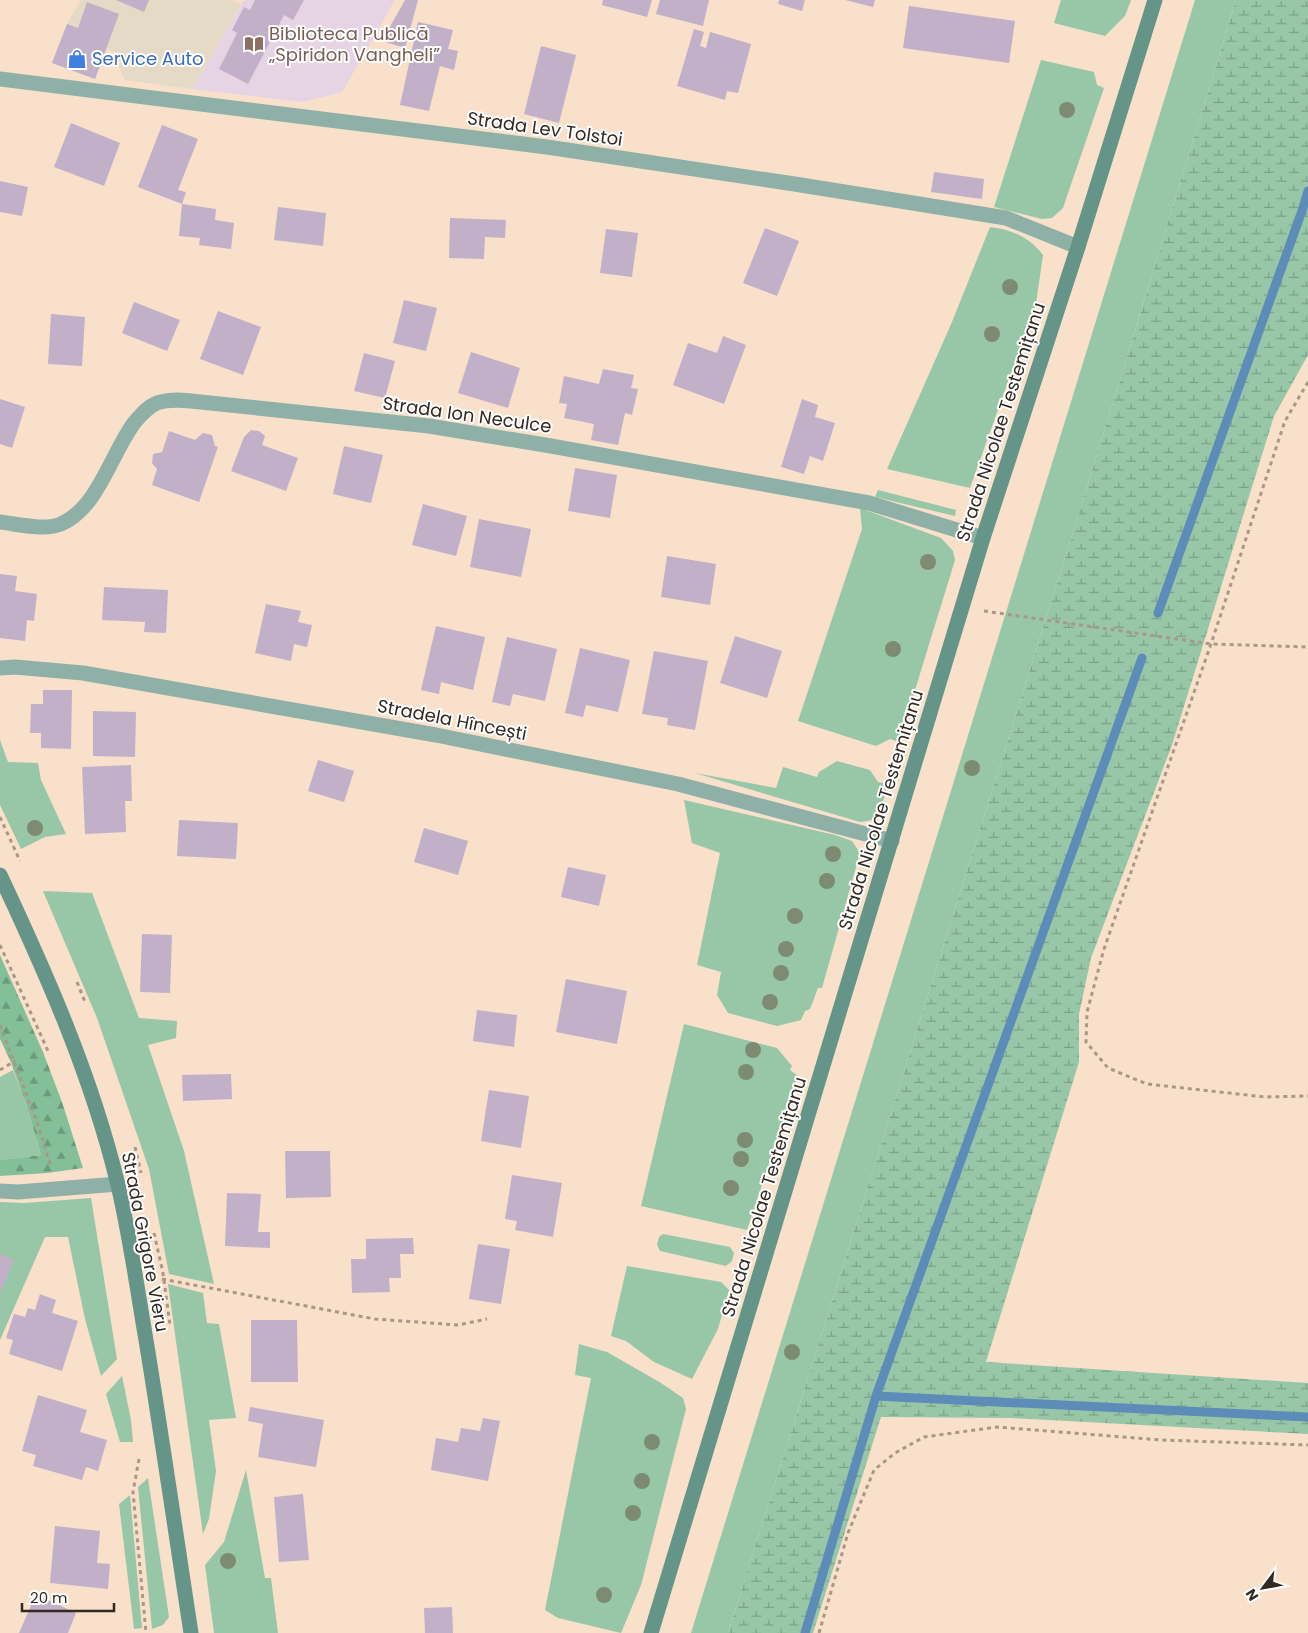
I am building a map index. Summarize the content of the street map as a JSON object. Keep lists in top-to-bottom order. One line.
{"streets":{"main road":["Strada Nicolae Testemițanu","Strada Grigore Vieru"],"street":["Strada Lev Tolstoi","Strada Ion Neculce","Stradela Hîncești"]},"crossings":[["Strada Lev Tolstoi","Strada Nicolae Testemițanu"],["Strada Ion Neculce","Strada Nicolae Testemițanu"],["Strada Nicolae Testemițanu","Stradela Hîncești"]],"places":{"library":["Biblioteca Publică „Spiridon Vangheli”"],"shop":["Service Auto"]},"scale_bar":"20 m","north":"bottom left"}
